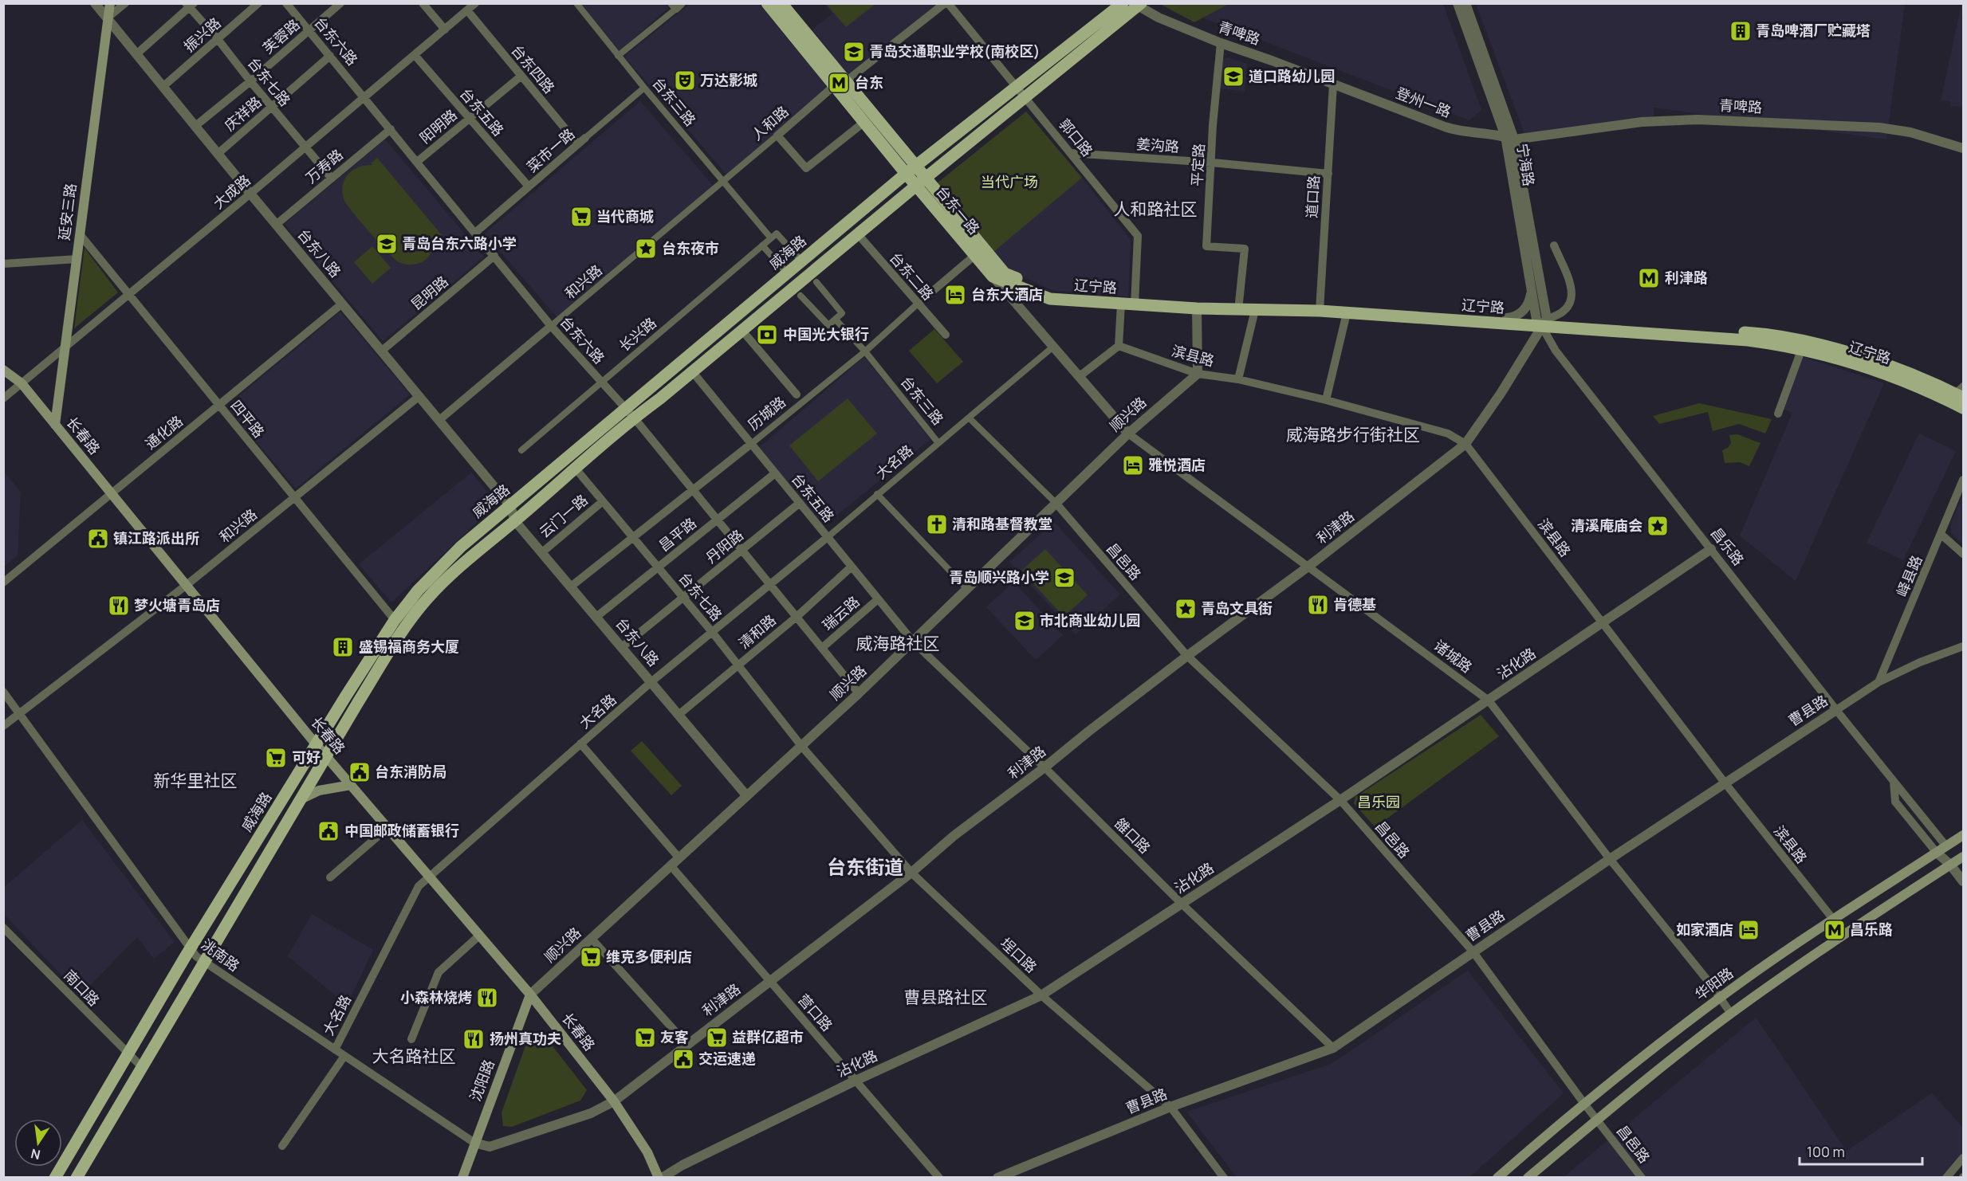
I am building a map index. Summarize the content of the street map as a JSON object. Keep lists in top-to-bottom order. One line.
{"streets":{"main road":["台东一路","延安三路","威海路","辽宁路","长春路","华阳路","沈阳路"],"street":["青啤路","振兴路","芙蓉路","台东六路","台东四路","台东七路","台东三路","登州一路","台东五路","庆祥路","人和路","阳明路","郭口路","姜沟路","菜市一路","平定路","宁海路","万寿路","大成路","道口路","台东八路","台东二路","和兴路","昆明路","长兴路","滨县路","历城路","顺兴路","四平路","通化路","大名路","云门一路","利津路","昌平路","丹阳路","昌乐路","昌邑路","峄县路","瑞云路","清和路","诸城路","沾化路","曹县路","雒口路","洮南路","埕口路","南口路","营口路"]},"crossings":[["青啤路","登州一路"],["青啤路","平定路"],["青啤路","宁海路"],["青啤路","道口路"],["青啤路","威海路"],["振兴路","台东七路"],["振兴路","台东八路"],["芙蓉路","台东六路"],["芙蓉路","台东七路"],["芙蓉路","台东八路"],["台东六路","庆祥路"],["台东六路","阳明路"],["台东六路","菜市一路"],["台东六路","万寿路"],["台东六路","大成路"],["台东六路","威海路"],["台东六路","和兴路"],["台东六路","昆明路"],["台东六路","长兴路"],["台东六路","历城路"],["台东六路","顺兴路"],["台东六路","大名路"],["台东六路","昌平路"],["台东六路","丹阳路"],["台东六路","瑞云路"],["台东六路","清和路"],["台东四路","阳明路"],["台东四路","菜市一路"],["台东四路","大成路"],["台东七路","庆祥路"],["台东七路","万寿路"],["台东七路","大成路"],["台东七路","威海路"],["台东七路","历城路"],["台东七路","顺兴路"],["台东七路","大名路"],["台东七路","云门一路"],["台东七路","昌平路"],["台东七路","丹阳路"],["台东七路","清和路"],["台东七路","埕口路"],["台东三路","人和路"],["台东三路","菜市一路"],["台东三路","和兴路"],["台东三路","长兴路"],["台东三路","历城路"],["台东三路","大名路"],["登州一路","宁海路"],["登州一路","道口路"],["台东五路","阳明路"],["台东五路","菜市一路"],["台东五路","大成路"],["台东五路","威海路"],["台东五路","历城路"],["台东五路","顺兴路"],["台东五路","大名路"],["台东五路","昌平路"],["台东五路","丹阳路"],["台东五路","瑞云路"],["台东五路","清和路"],["台东五路","雒口路"],["庆祥路","台东八路"],["人和路","郭口路"],["人和路","台东一路"],["人和路","和兴路"],["郭口路","姜沟路"],["郭口路","威海路"],["郭口路","辽宁路"],["姜沟路","平定路"],["姜沟路","道口路"],["平定路","辽宁路"],["宁海路","辽宁路"],["宁海路","利津路"],["宁海路","昌乐路"],["万寿路","台东八路"],["大成路","延安三路"],["大成路","台东八路"],["大成路","四平路"],["大成路","长春路"],["道口路","辽宁路"],["台东一路","威海路"],["台东一路","辽宁路"],["台东一路","历城路"],["台东一路","顺兴路"],["台东一路","诸城路"],["延安三路","台东八路"],["延安三路","四平路"],["延安三路","长春路"],["威海路","台东八路"],["威海路","台东二路"],["威海路","四平路"],["威海路","长春路"],["威海路","洮南路"],["威海路","南口路"],["台东八路","和兴路"],["台东八路","昆明路"],["台东八路","历城路"],["台东八路","顺兴路"],["台东八路","通化路"],["台东八路","大名路"],["台东八路","云门一路"],["台东八路","昌平路"],["台东八路","丹阳路"],["台东八路","清和路"],["台东二路","历城路"],["和兴路","四平路"],["和兴路","长春路"],["和兴路","洮南路"],["辽宁路","利津路"],["辽宁路","昌乐路"],["滨县路","顺兴路"],["滨县路","利津路"],["滨县路","沾化路"],["滨县路","曹县路"],["滨县路","华阳路"],["顺兴路","长春路"],["顺兴路","昌邑路"],["顺兴路","诸城路"],["顺兴路","雒口路"],["顺兴路","埕口路"],["顺兴路","营口路"],["顺兴路","沈阳路"],["四平路","通化路"],["通化路","长春路"],["长春路","大名路"],["长春路","利津路"],["长春路","沈阳路"],["大名路","洮南路"],["利津路","昌乐路"],["利津路","昌邑路"],["利津路","诸城路"],["利津路","雒口路"],["利津路","洮南路"],["利津路","埕口路"],["利津路","营口路"],["利津路","沈阳路"],["昌乐路","沾化路"],["昌乐路","曹县路"],["昌乐路","华阳路"],["昌邑路","沾化路"],["昌邑路","曹县路"],["昌邑路","华阳路"],["峄县路","曹县路"],["诸城路","沾化路"],["诸城路","曹县路"],["诸城路","华阳路"],["沾化路","雒口路"],["沾化路","埕口路"],["沾化路","营口路"],["曹县路","雒口路"],["曹县路","埕口路"],["洮南路","沈阳路"]],"districts":["人和路社区","威海路步行街社区","威海路社区","新华里社区","台东街道","曹县路社区","大名路社区"],"parks":["当代广场","昌乐园"],"places":{"building":["青岛啤酒厂贮藏塔","盛锡福商务大厦"],"school or university":["青岛交通职业学校(南校区)","道口路幼儿园","青岛台东六路小学","青岛顺兴路小学","市北商业幼儿园"],"theatre":["万达影城"],"metro station":["台东","利津路","昌乐路"],"supermarket":["当代商城","可好","维克多便利店","友客","益群亿超市"],"place":["台东夜市","清溪庵庙会","青岛文具街"],"hotel":["台东大酒店","雅悦酒店","如家酒店"],"bank":["中国光大银行"],"church":["清和路基督教堂"],"public building":["镇江路派出所","台东消防局","中国邮政储蓄银行","交运速递"],"restaurant":["肯德基","梦火塘青岛店","小森林烧烤","扬州真功夫"]},"scale_bar":"100 m","north":"bottom"}
